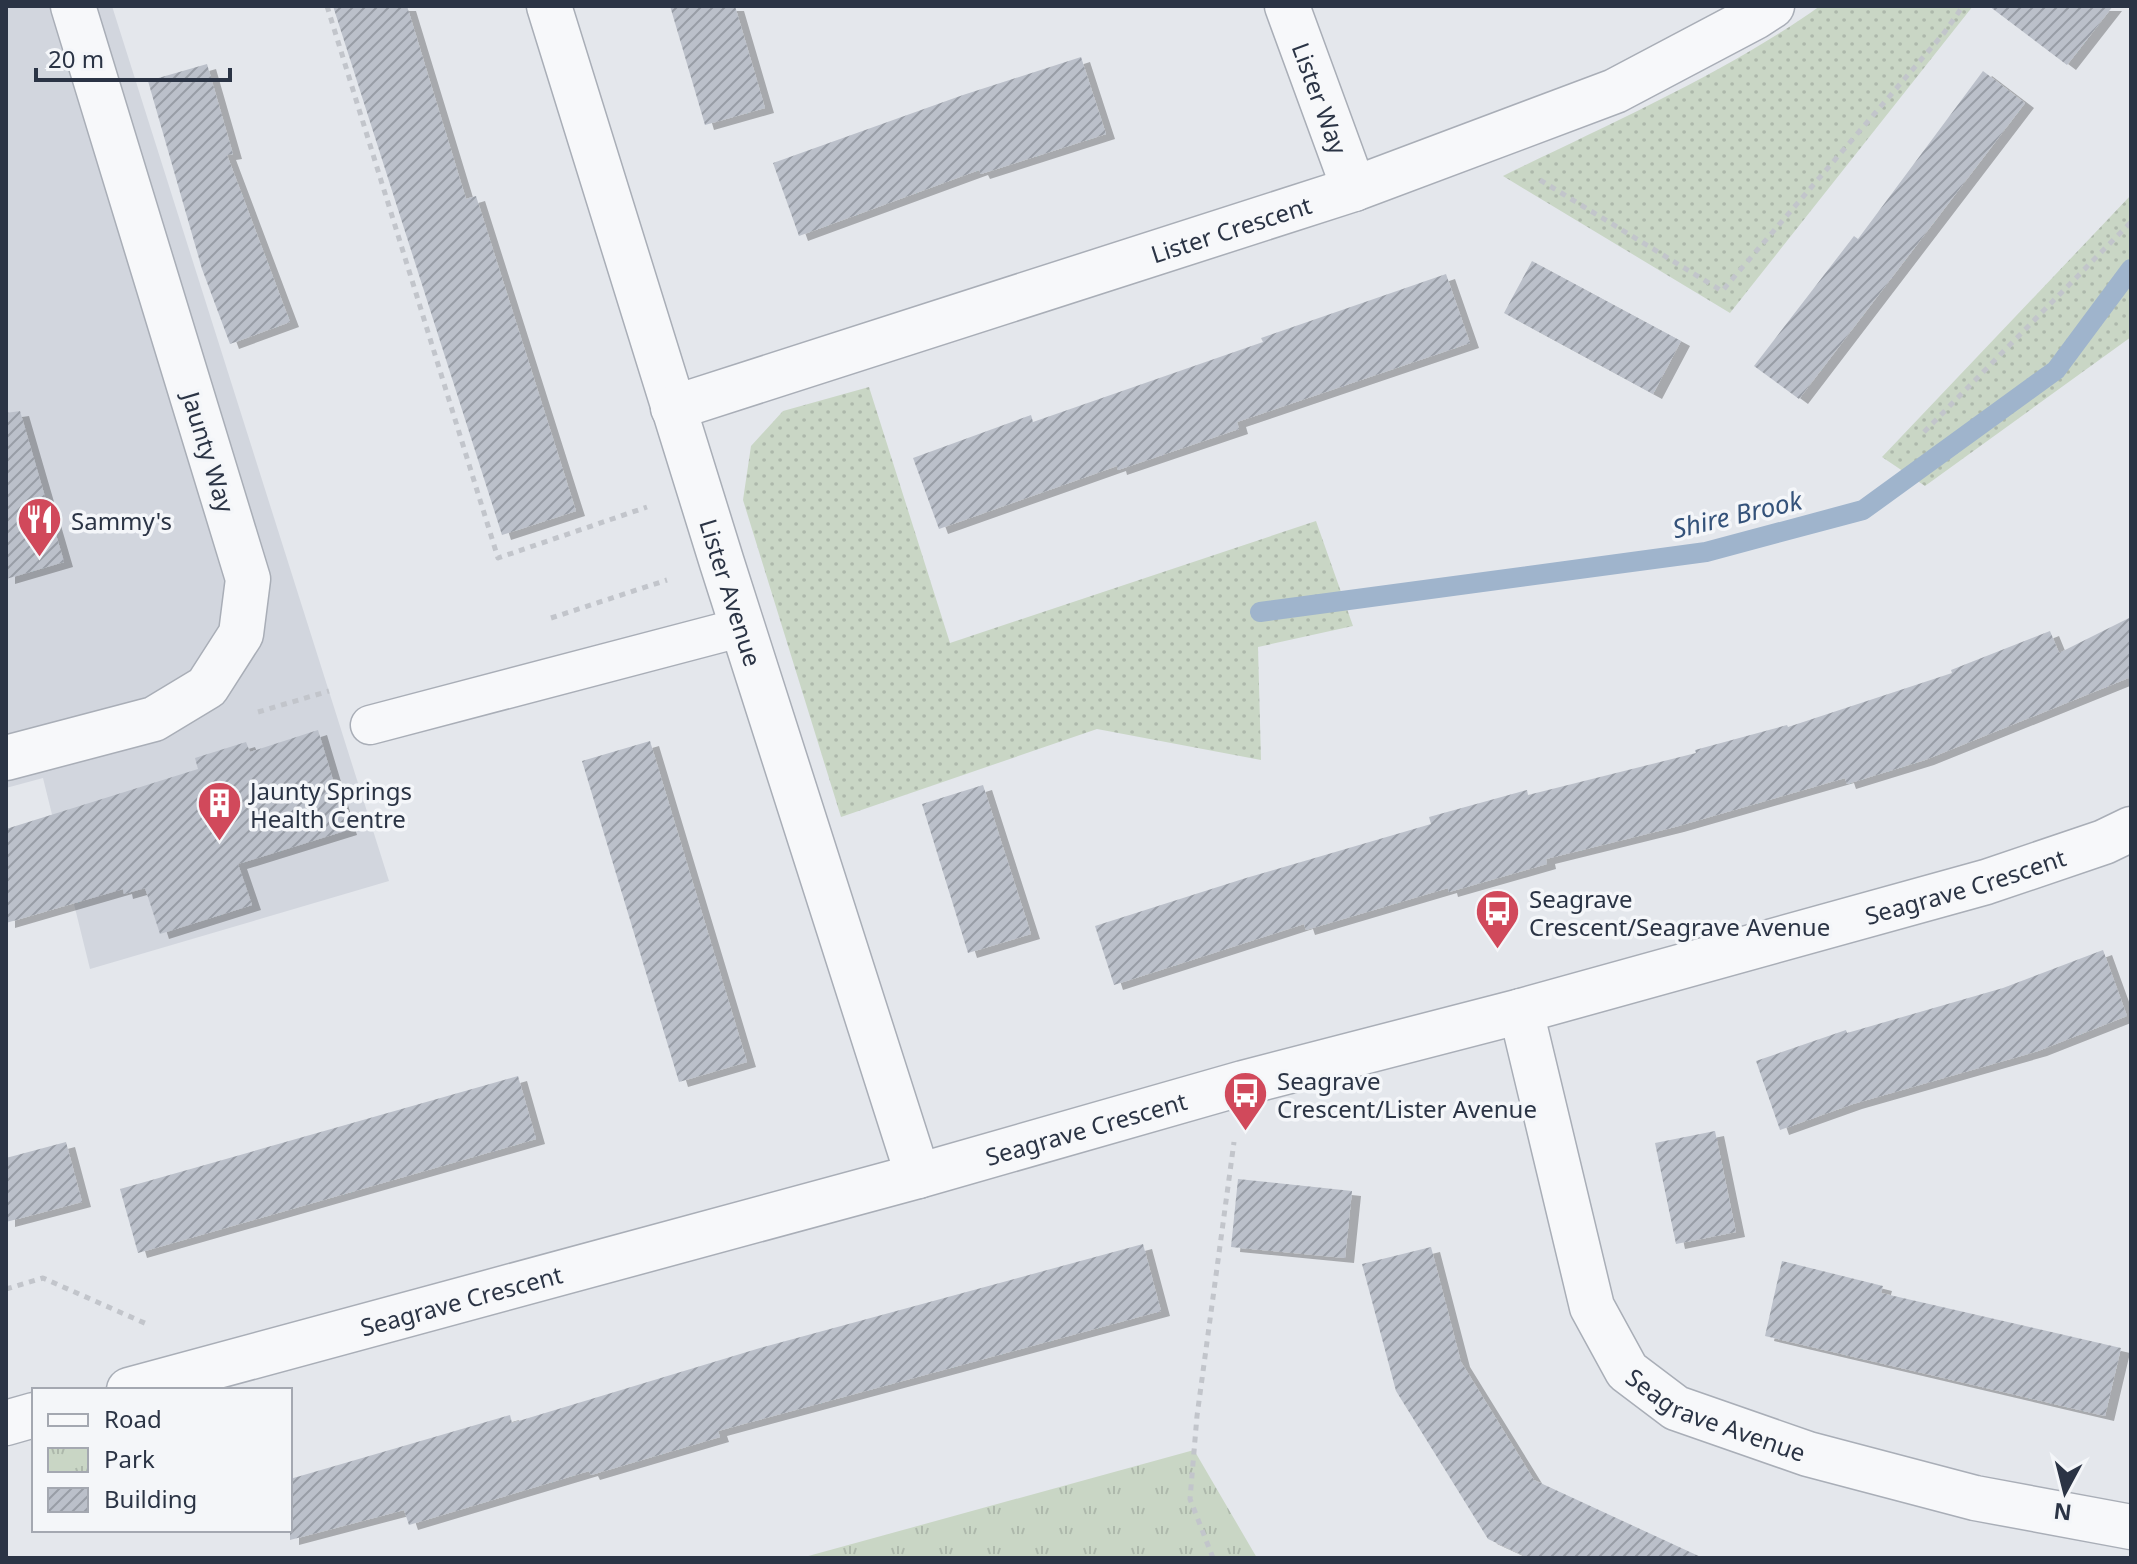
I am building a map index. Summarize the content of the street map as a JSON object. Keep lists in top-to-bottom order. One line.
{"streets":{"street":["Lister Way","Lister Crescent","Jaunty Way","Lister Avenue","Seagrave Crescent","Seagrave Avenue"]},"crossings":[["Lister Way","Lister Crescent"],["Lister Crescent","Lister Avenue"],["Lister Avenue","Seagrave Crescent"],["Seagrave Crescent","Seagrave Avenue"]],"water":["Shire Brook"],"places":{"restaurant":["Sammy's"],"building":["Jaunty Springs Health Centre"],"bus stop":["Seagrave Crescent/Seagrave Avenue","Seagrave Crescent/Lister Avenue"]},"legend":["Road","Park","Building"],"scale_bar":"20 m","north":"bottom"}
